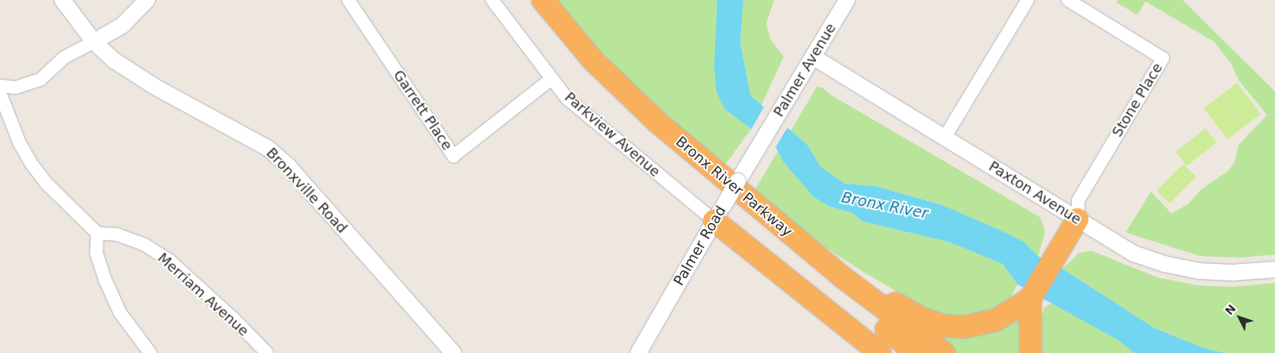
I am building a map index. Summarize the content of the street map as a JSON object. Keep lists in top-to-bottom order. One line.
{"streets":{"highway":["Bronx River Parkway"],"street":["Palmer Avenue","Stone Place","Garrett Place","Parkview Avenue","Bronxville Road","Paxton Avenue","Palmer Road","Merriam Avenue"]},"crossings":[["Palmer Avenue","Paxton Avenue"],["Palmer Avenue","Palmer Road"],["Stone Place","Paxton Avenue"],["Garrett Place","Parkview Avenue"],["Parkview Avenue","Palmer Road"]],"water":["Bronx River"],"north":"top left"}
